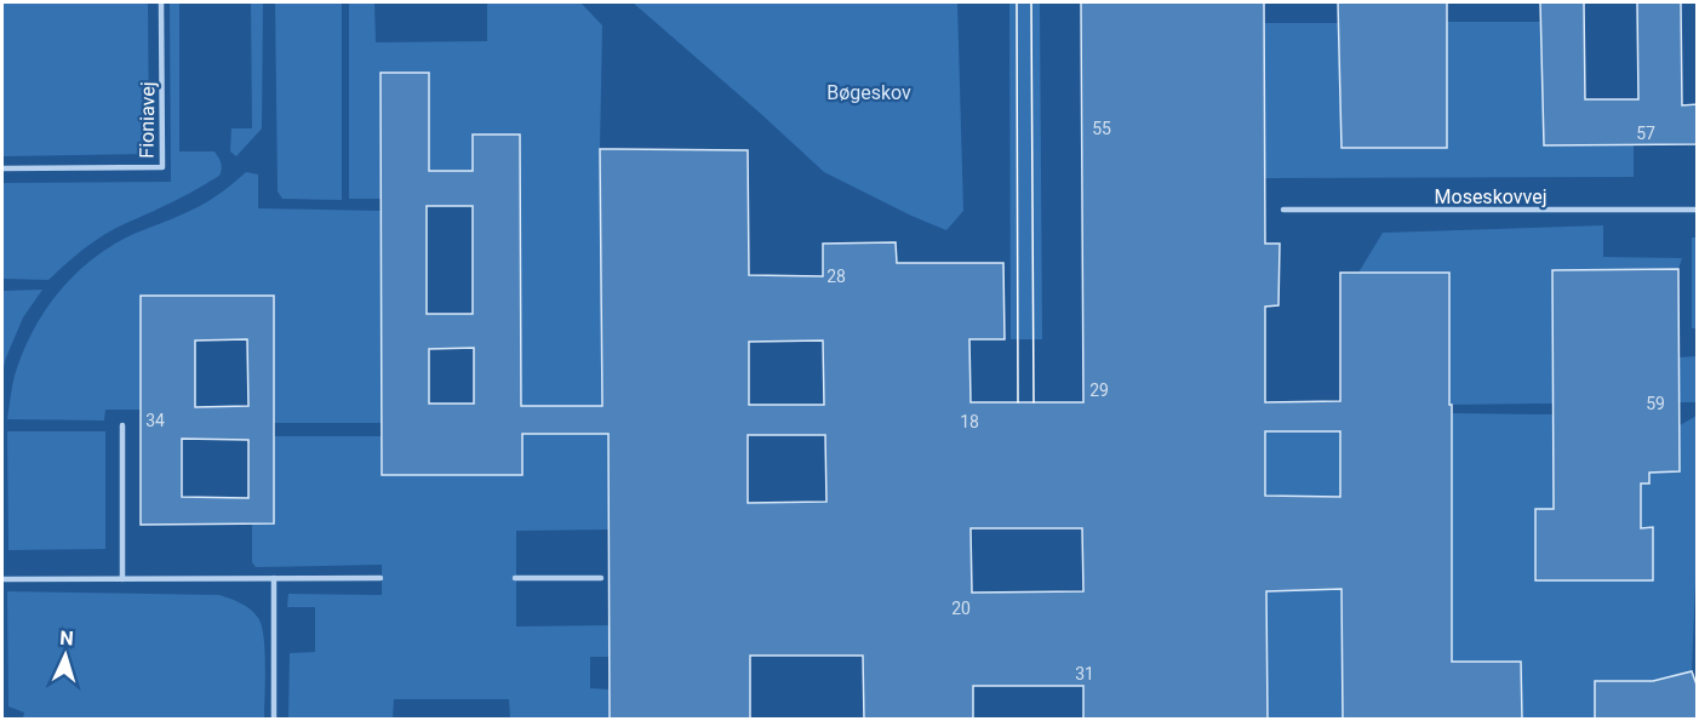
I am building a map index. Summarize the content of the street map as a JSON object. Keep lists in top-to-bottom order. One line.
{"streets":{"lane":["Fioniavej","Moseskovvej"]},"parks":["Bøgeskov"],"house_numbers":["55","57","28","29","59","34","18","20","31"],"north":"top"}
